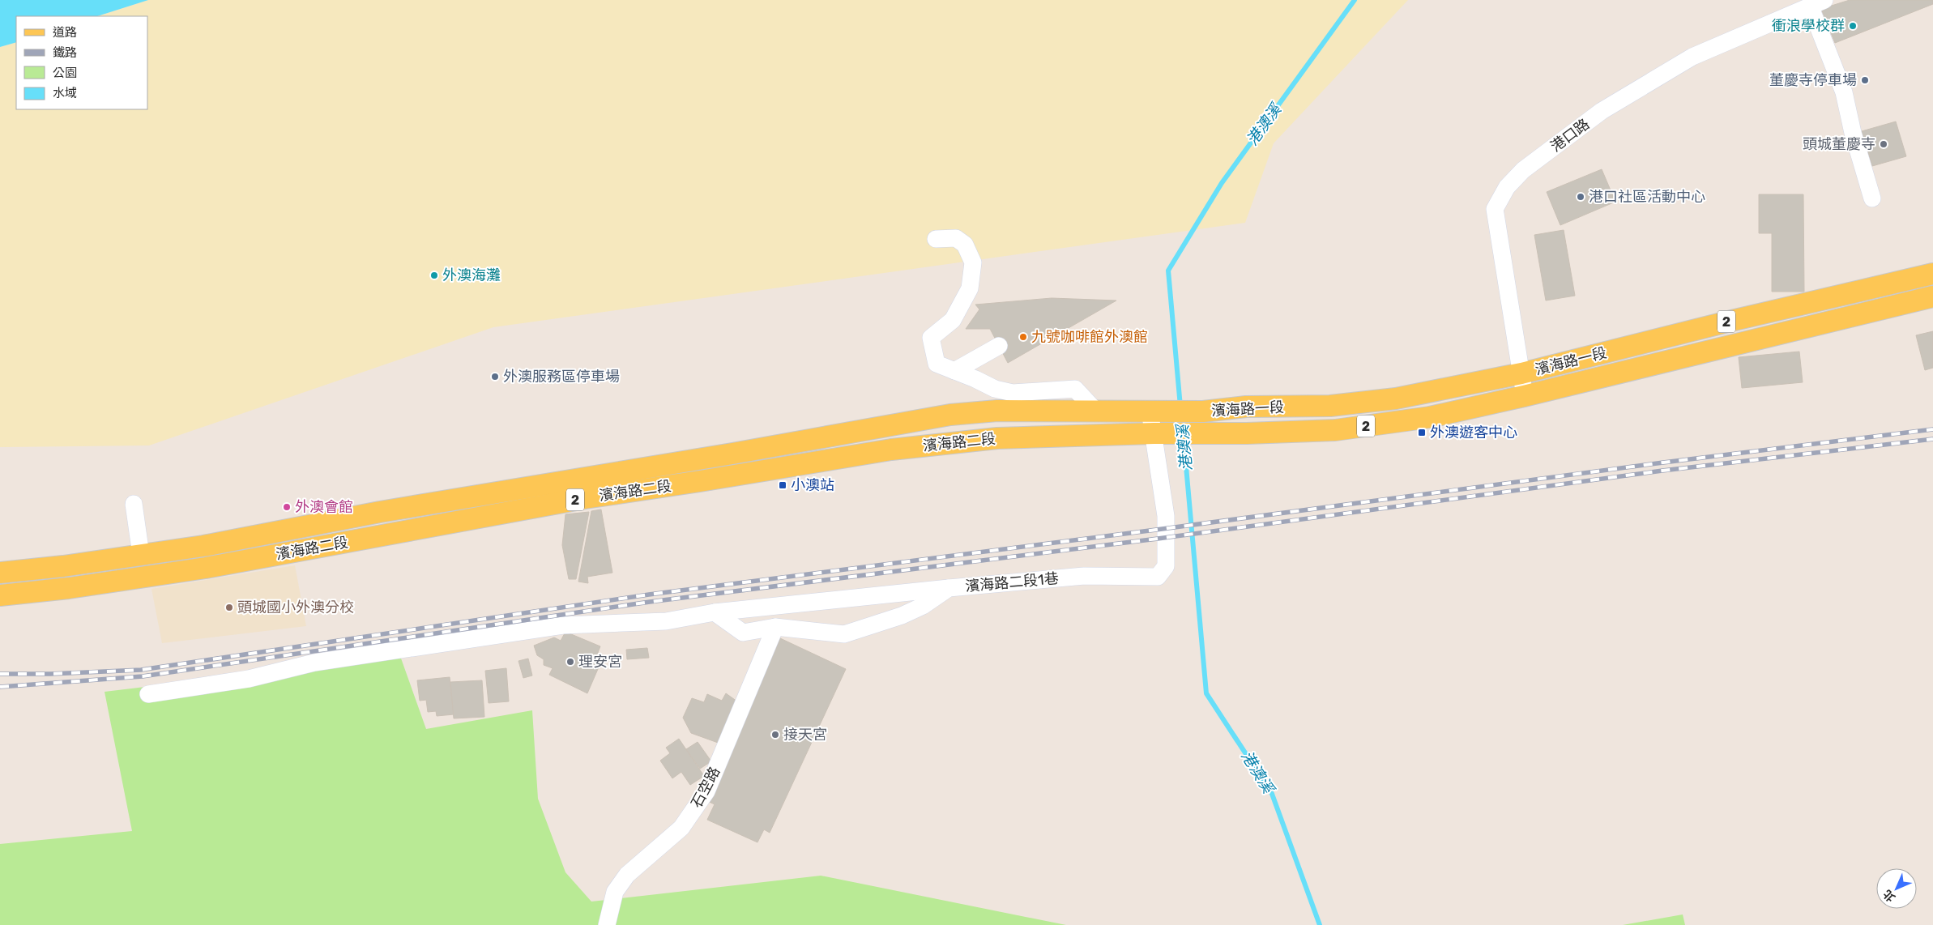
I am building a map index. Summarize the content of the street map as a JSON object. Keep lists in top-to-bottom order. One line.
{"streets":{"main road":["2","濱海路一段","濱海路二段"],"street":["港口路","濱海路二段1巷","石空路"]},"crossings":[["港口路","濱海路一段"],["濱海路一段","濱海路二段"],["濱海路一段","濱海路二段1巷"],["濱海路二段","濱海路二段1巷"],["濱海路二段1巷","石空路"]],"water":["港澳溪"],"places":{"other":["衝浪學校群","董慶寺停車場","頭城董慶寺","港口社區活動中心","外澳海灘","九號咖啡館外澳館","外澳服務區停車場","外澳會館","頭城國小外澳分校","理安宮","接天宮"],"transit":["外澳遊客中心","小澳站"]},"legend":["道路","鐵路","公園","水域"],"north":"bottom left"}
